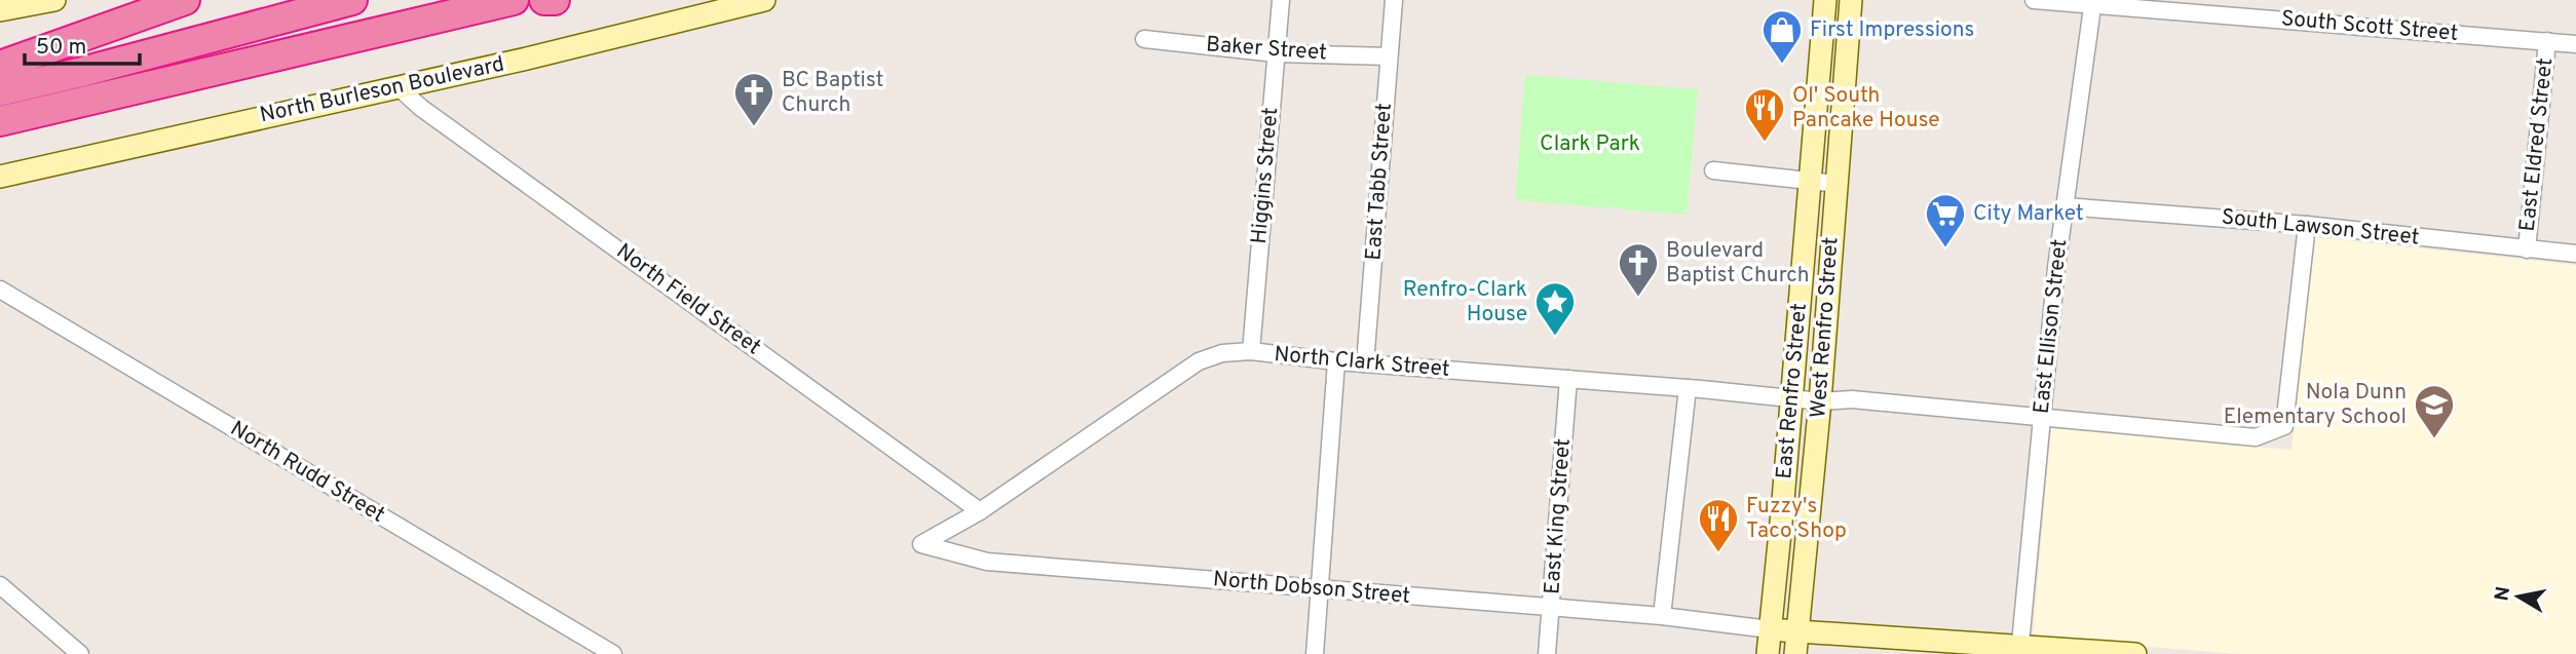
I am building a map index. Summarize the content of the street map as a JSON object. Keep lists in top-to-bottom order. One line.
{"streets":{"main road":["North Burleson Boulevard","West Renfro Street","East Renfro Street"],"street":["South Scott Street","Baker Street","East Eldred Street","Higgins Street","East Tabb Street","South Lawson Street","North Field Street","East Ellison Street","North Clark Street","North Rudd Street","East King Street","North Dobson Street"]},"crossings":[["South Scott Street","East Eldred Street"],["South Scott Street","East Ellison Street"],["Baker Street","Higgins Street"],["Baker Street","East Tabb Street"],["North Burleson Boulevard","North Field Street"],["East Eldred Street","South Lawson Street"],["Higgins Street","North Clark Street"],["East Tabb Street","North Clark Street"],["South Lawson Street","East Ellison Street"],["South Lawson Street","North Clark Street"],["North Field Street","North Clark Street"],["North Field Street","North Dobson Street"],["East Ellison Street","North Clark Street"],["West Renfro Street","North Clark Street"],["North Clark Street","East Renfro Street"],["North Clark Street","East King Street"],["North Clark Street","North Dobson Street"],["East Renfro Street","North Dobson Street"],["East King Street","North Dobson Street"]],"parks":["Clark Park"],"places":{"shop":["First Impressions"],"church":["BC Baptist Church","Boulevard Baptist Church"],"restaurant":["Ol' South Pancake House","Fuzzy's Taco Shop"],"supermarket":["City Market"],"place":["Renfro-Clark House"],"school or university":["Nola Dunn Elementary School"]},"scale_bar":"50 m","north":"left"}
